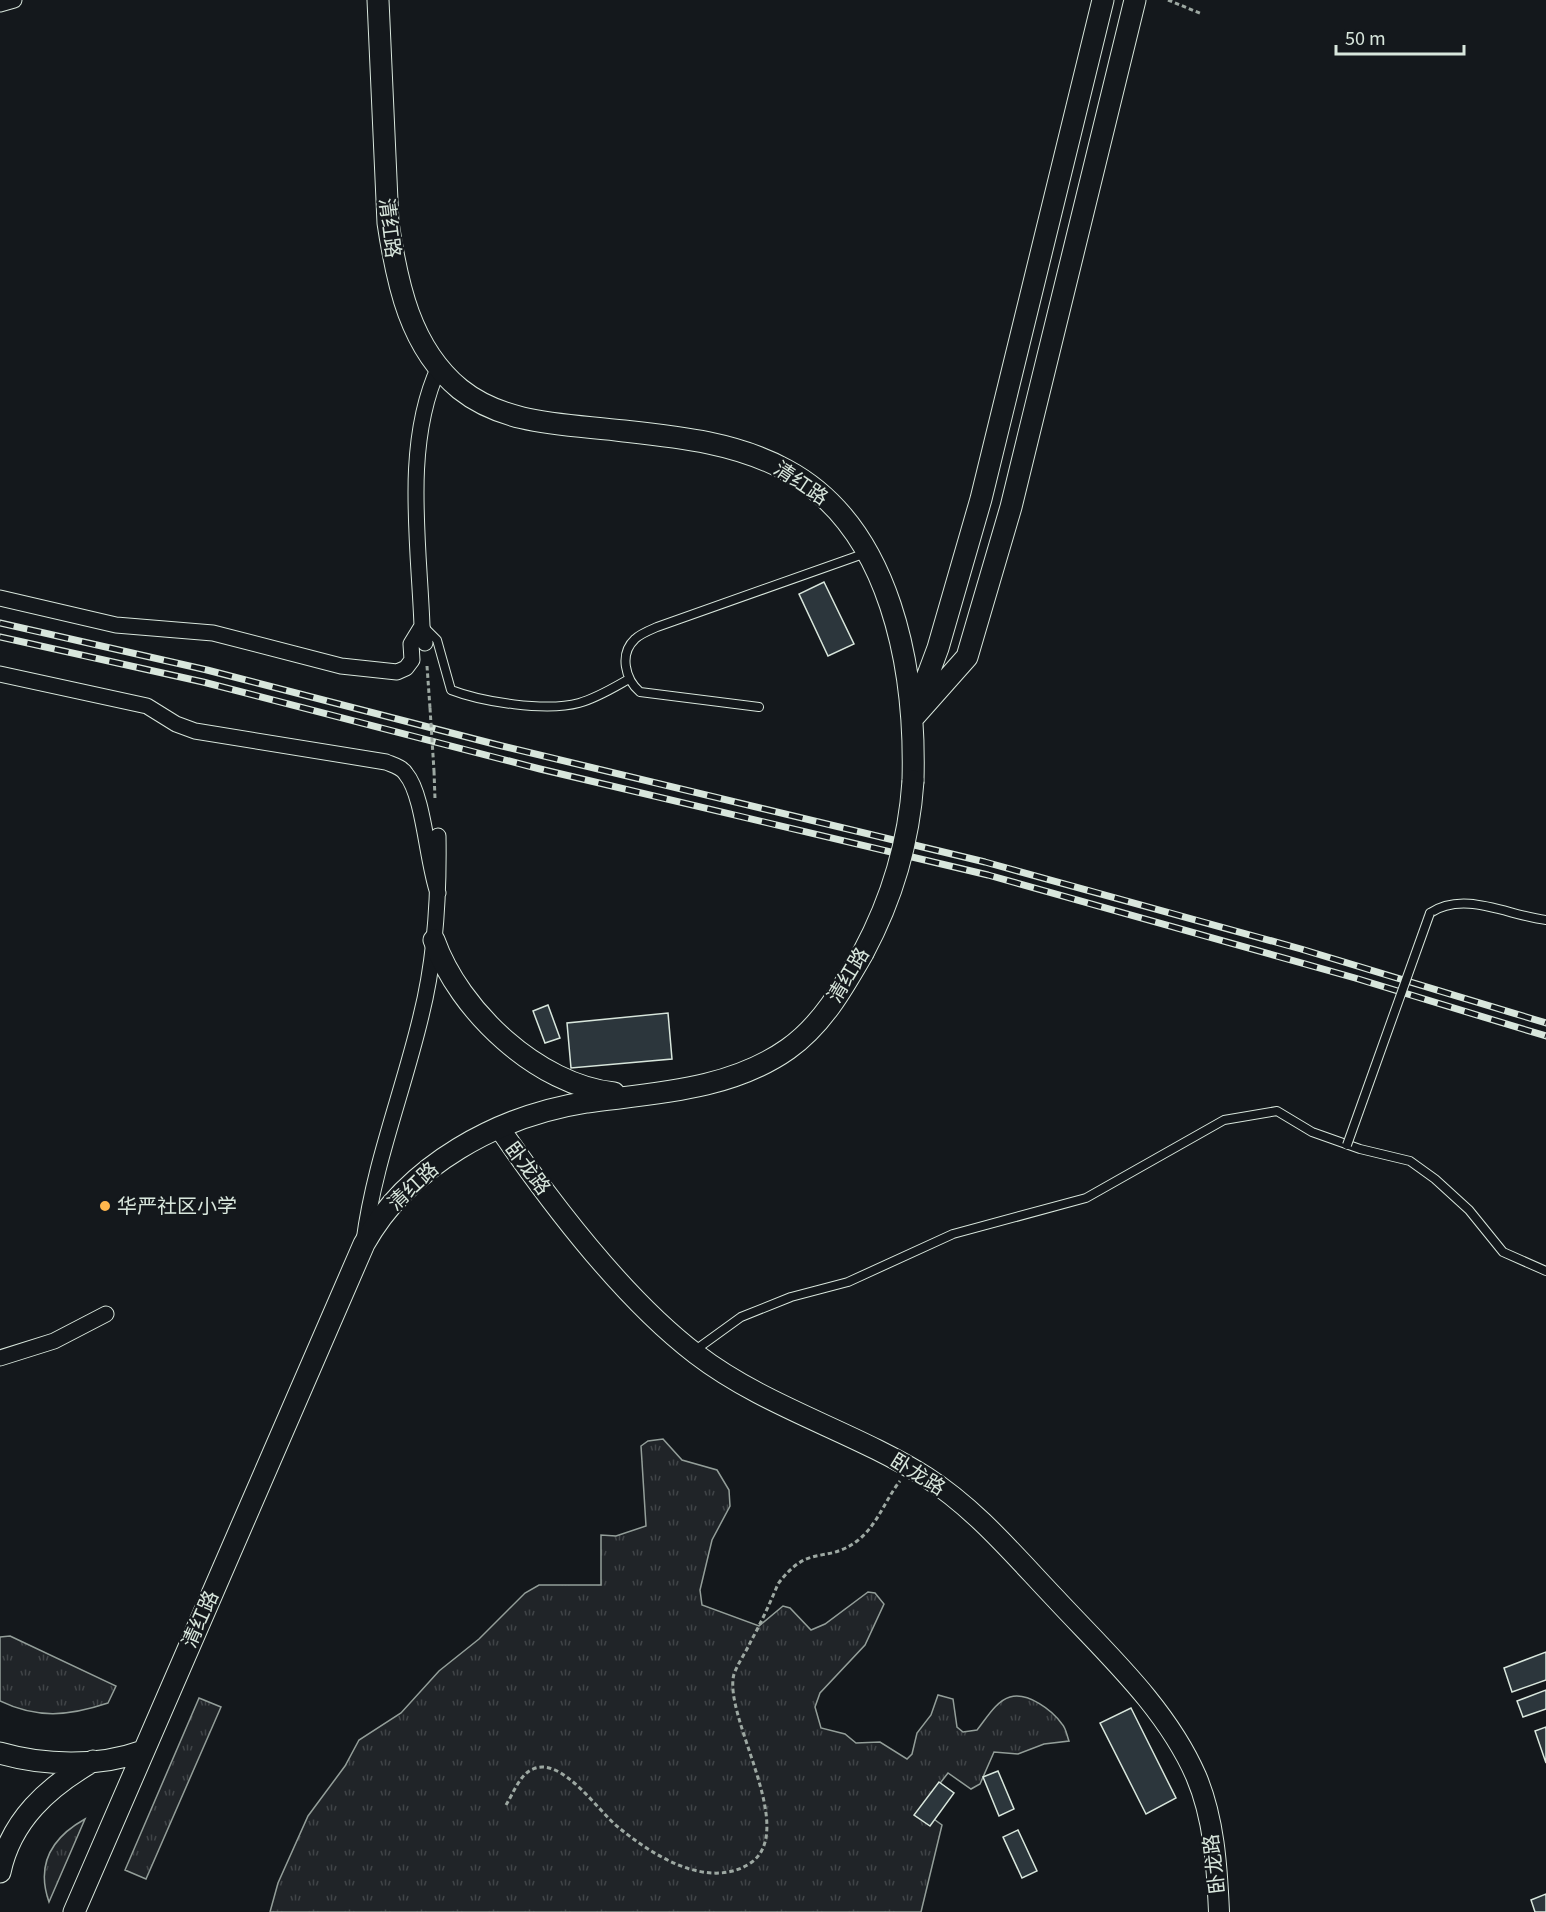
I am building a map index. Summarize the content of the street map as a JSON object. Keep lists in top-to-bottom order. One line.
{"streets":{"main road":["清红路"],"street":["卧龙路"]},"crossings":[["清红路","卧龙路"]],"places":["华严社区小学"],"scale_bar":"50 m"}
